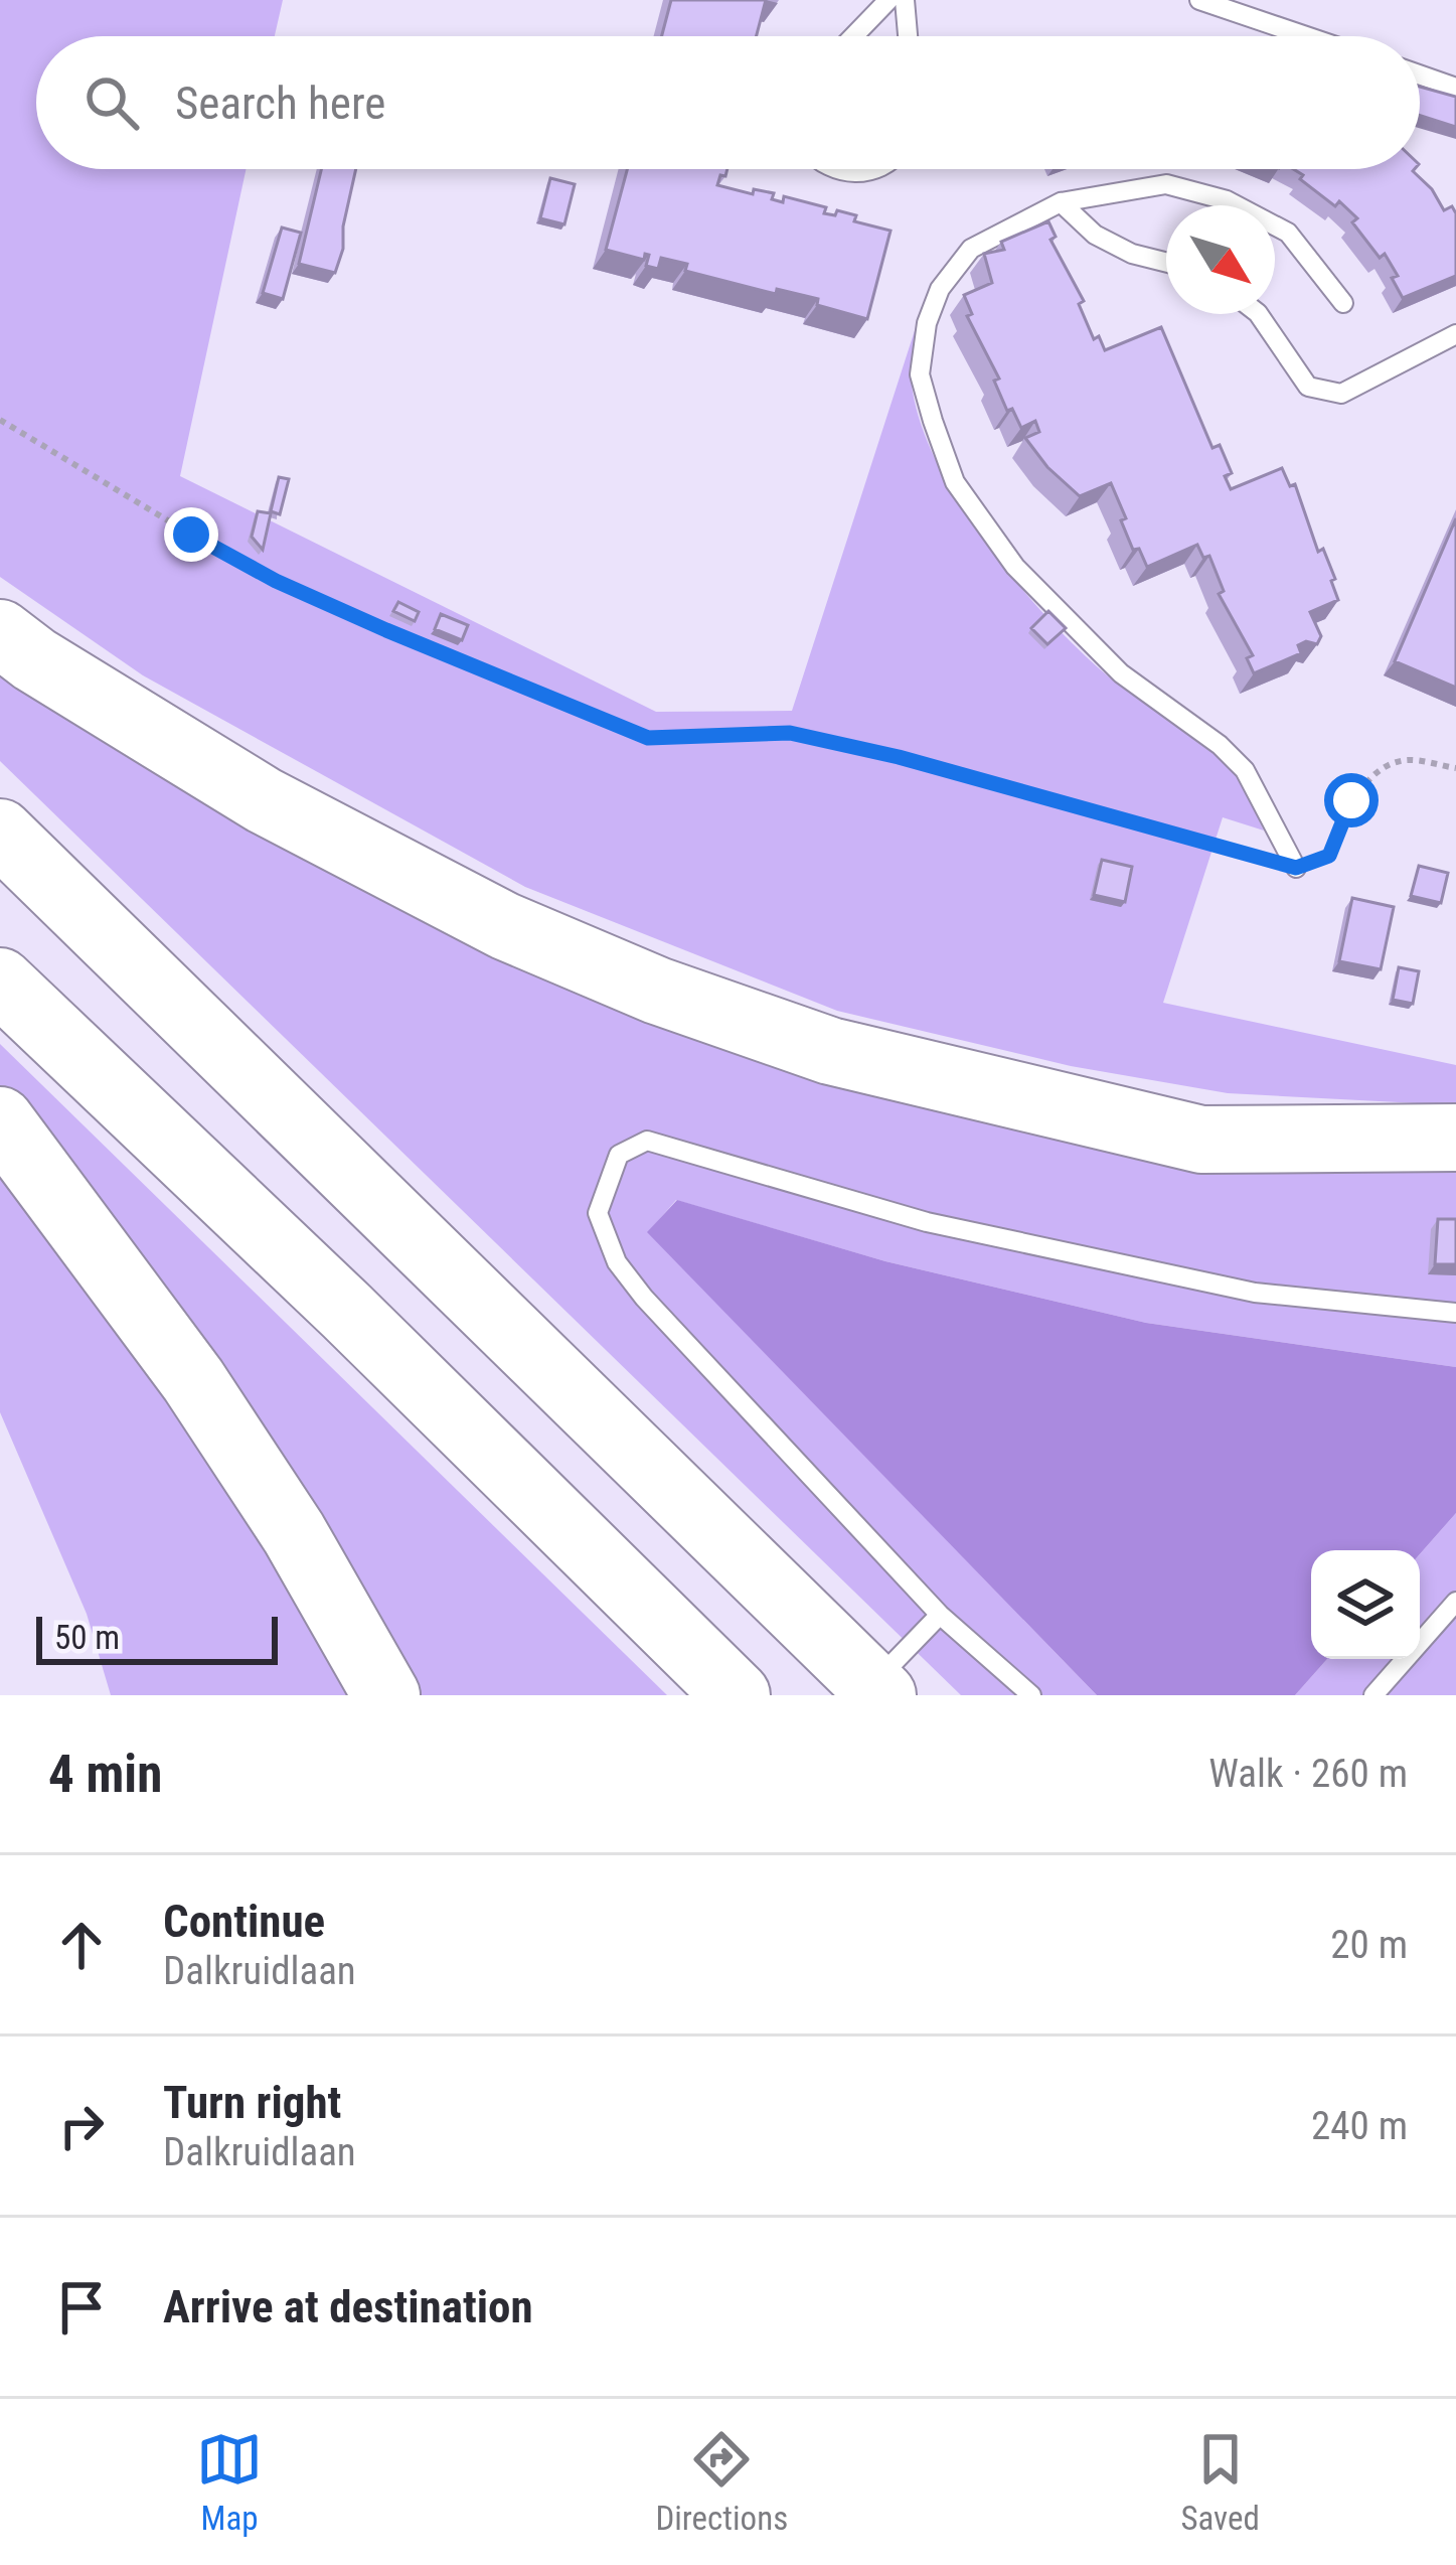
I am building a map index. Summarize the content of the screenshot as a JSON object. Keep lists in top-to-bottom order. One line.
{"scale_bar":"50 m","north":"bottom right","page":{"search":"Search here","scale":"50 m","heading":["4 min","Walk · 260 m"],"list":[["Continue","Dalkruidlaan","20 m"],["Turn right","Dalkruidlaan","240 m"],"Arrive at destination"],"nav":["Map","Directions","Saved"]}}
